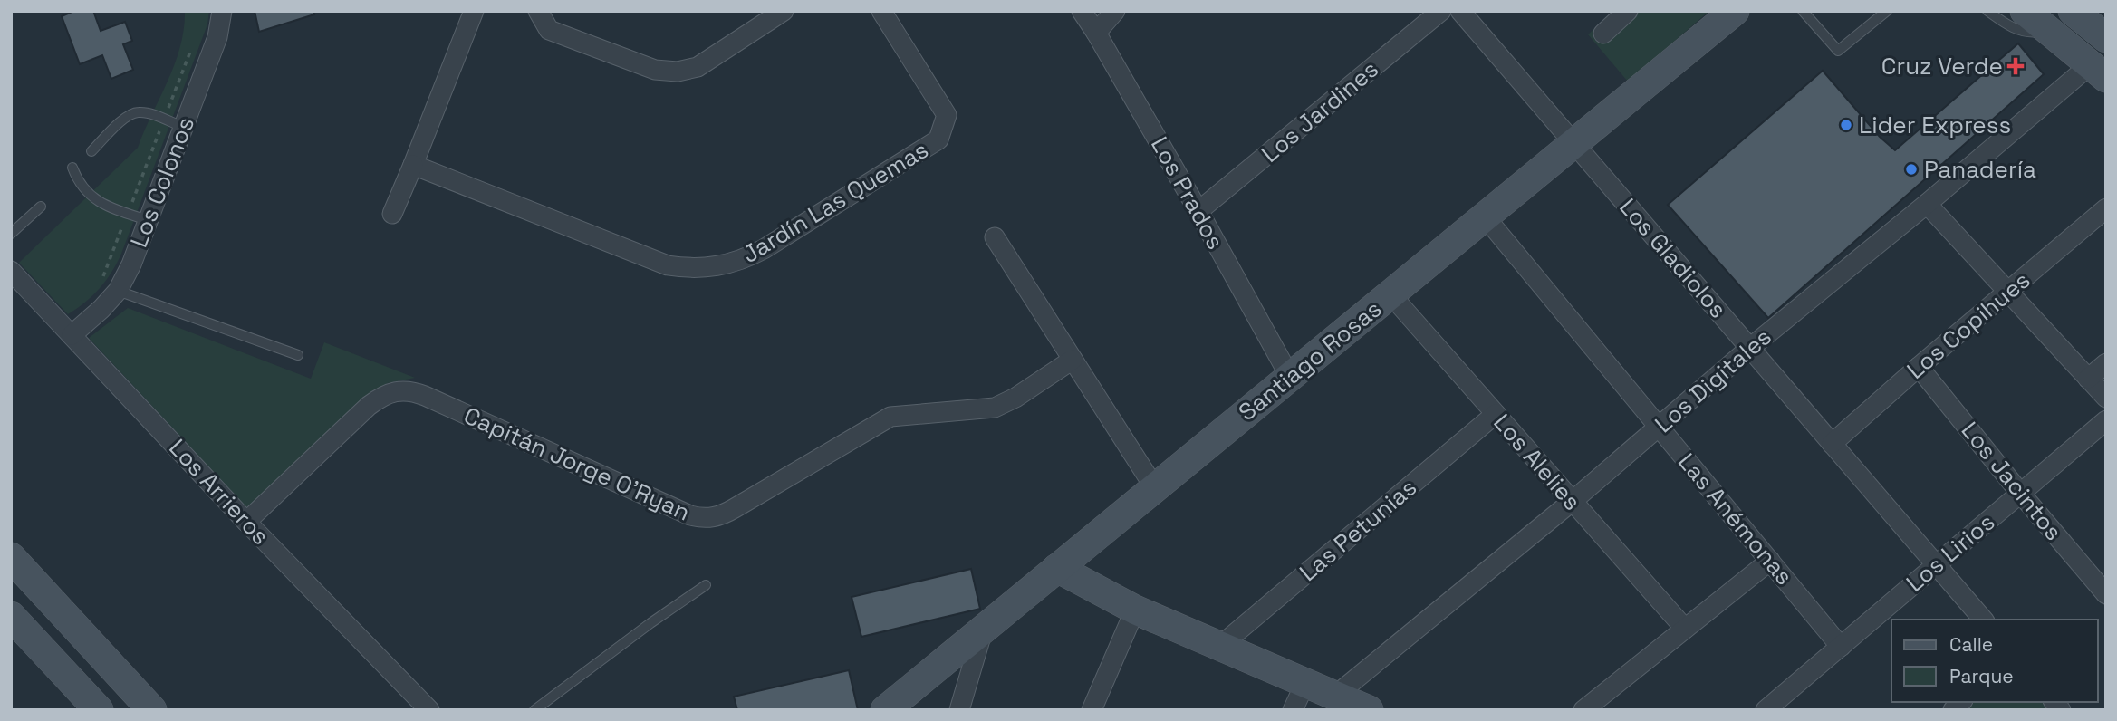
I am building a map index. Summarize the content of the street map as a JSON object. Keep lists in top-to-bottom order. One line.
{"streets":{"street":["Los Jardines","Los Colonos","Los Prados","Jardín Las Quemas","Los Gladiolos","Los Copihues","Santiago Rosas","Los Digitales","Los Alelies","Capitán Jorge O'Ryan","Los Jacintos","Los Arrieros","Las Anémonas","Las Petunias","Los Lirios"]},"crossings":[["Los Jardines","Los Prados"],["Los Colonos","Los Arrieros"],["Los Prados","Santiago Rosas"],["Los Gladiolos","Los Copihues"],["Los Gladiolos","Santiago Rosas"],["Los Gladiolos","Los Digitales"],["Los Gladiolos","Los Lirios"],["Los Copihues","Los Jacintos"],["Santiago Rosas","Los Alelies"],["Santiago Rosas","Las Anémonas"],["Los Digitales","Los Alelies"],["Los Digitales","Las Anémonas"],["Los Alelies","Las Petunias"],["Capitán Jorge O'Ryan","Los Arrieros"],["Los Jacintos","Los Lirios"],["Las Anémonas","Los Lirios"]],"places":{"health":["Cruz Verde"],"other":["Lider Express","Panadería"]},"legend":["Calle","Parque"]}
